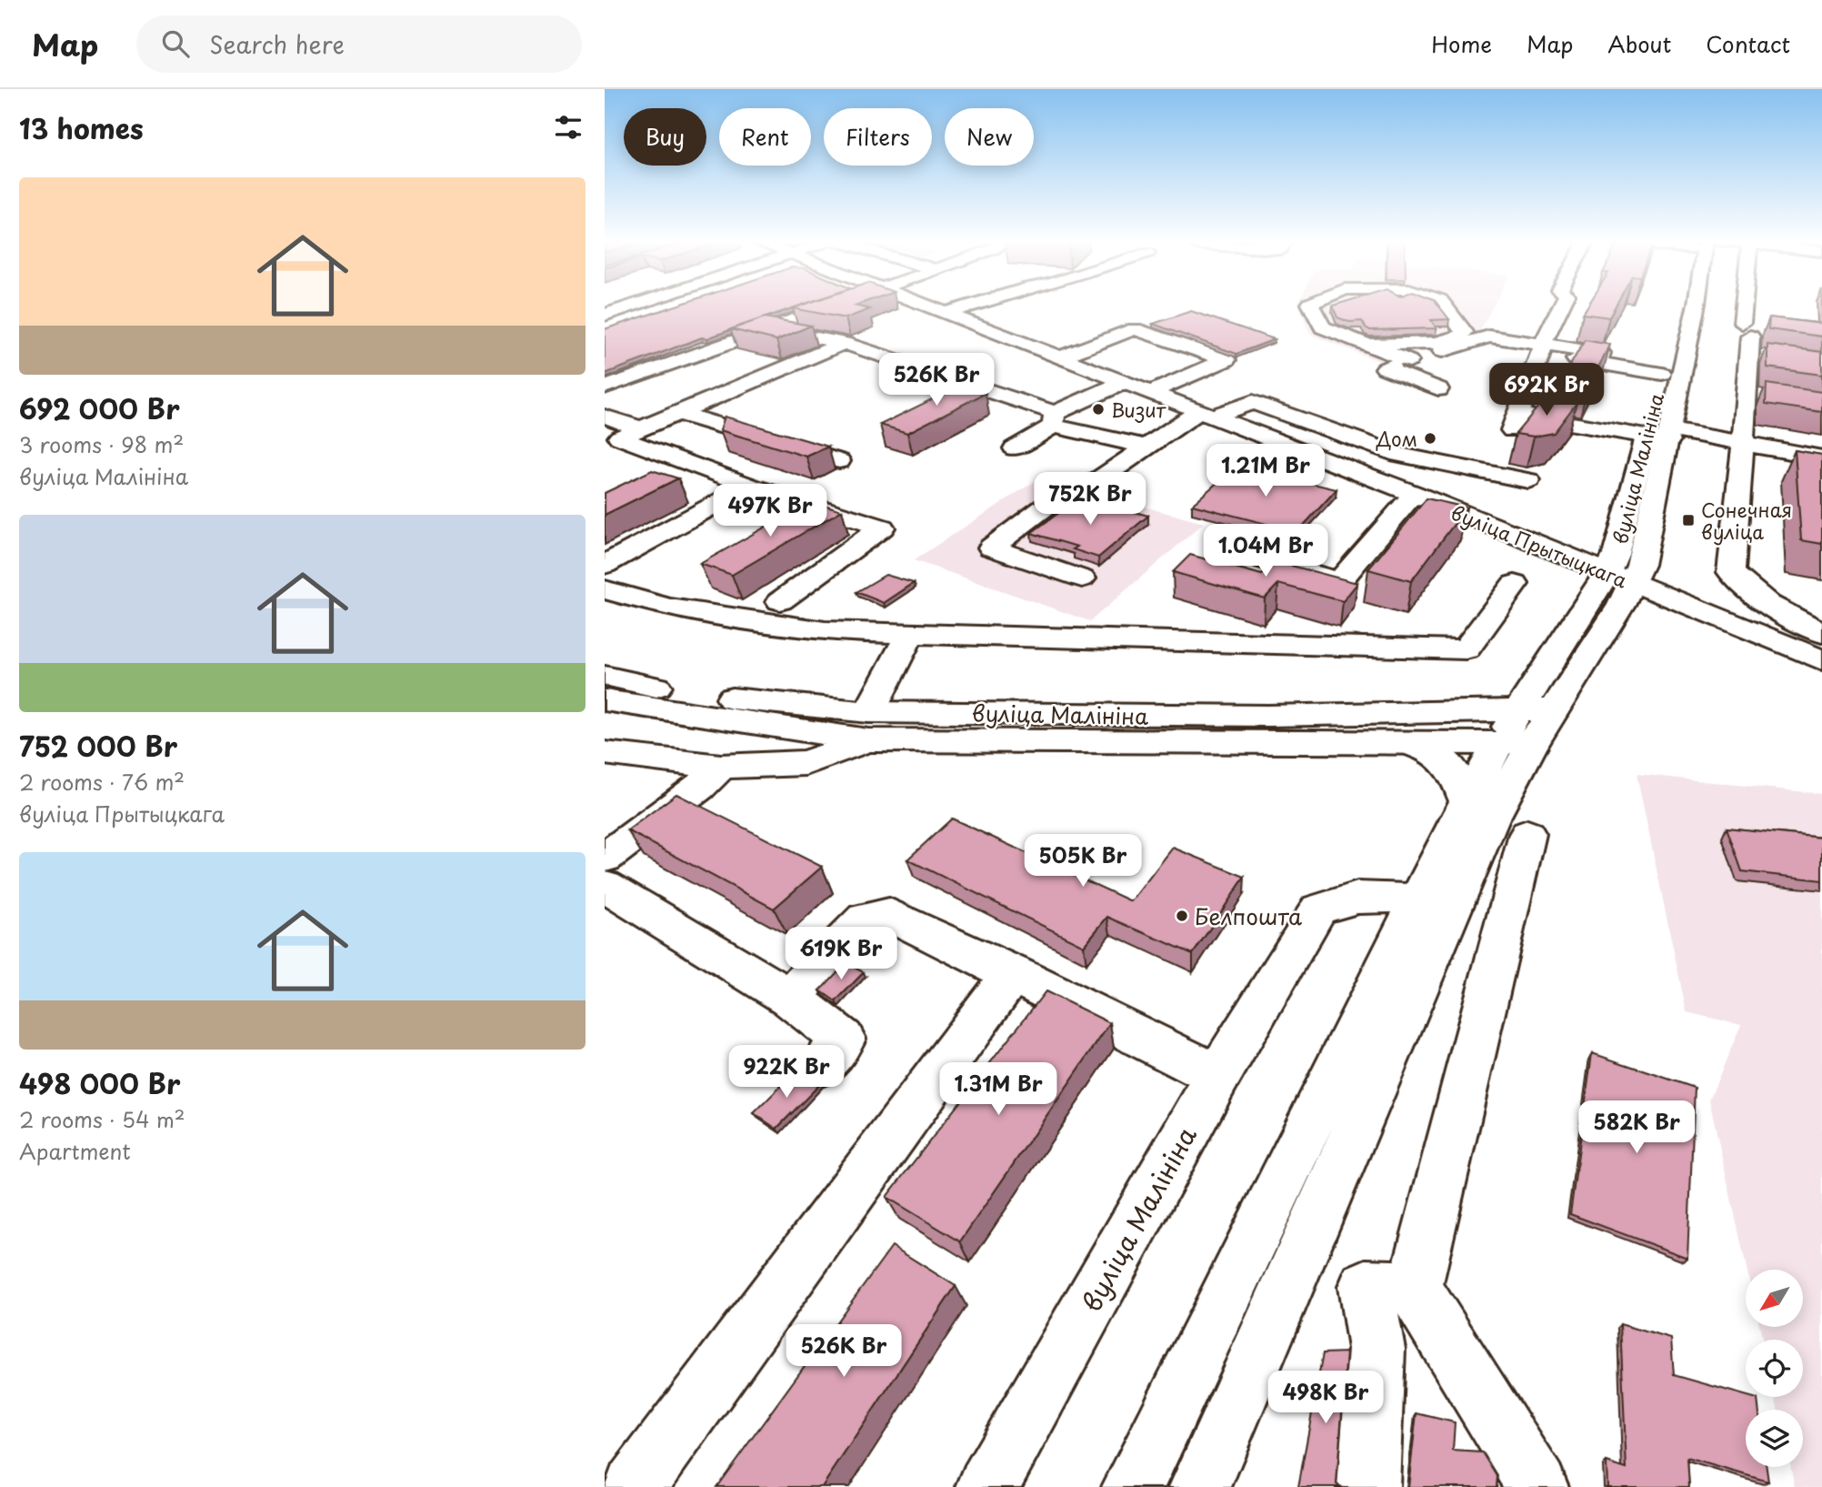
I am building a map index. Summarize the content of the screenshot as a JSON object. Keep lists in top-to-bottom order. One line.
{"streets":{"main road":["вуліца Малініна","вуліца Прытыцкага"]},"crossings":[["вуліца Малініна","вуліца Прытыцкага"]],"places":{"other":["Визит","Дом","Белпошта"],"transit":["Сонечная вуліца"]},"north":"bottom left","page":{"header":"Map","search":"Search here","nav":["Home","Map","About","Contact"],"heading":"13 homes","chip":["Buy","Rent","Filters","New"],"list":[{"name":"692 000 Br","note":"3 rooms · 98 m² · вуліца Малініна"},{"name":"752 000 Br","note":"2 rooms · 76 m² · вуліца Прытыцкага"},{"name":"498 000 Br","note":"2 rooms · 54 m² · Apartment"}],"price":["526K Br","692K Br","1.21M Br","752K Br","497K Br","1.04M Br","505K Br","619K Br","922K Br","1.31M Br","582K Br","526K Br","498K Br"]}}
